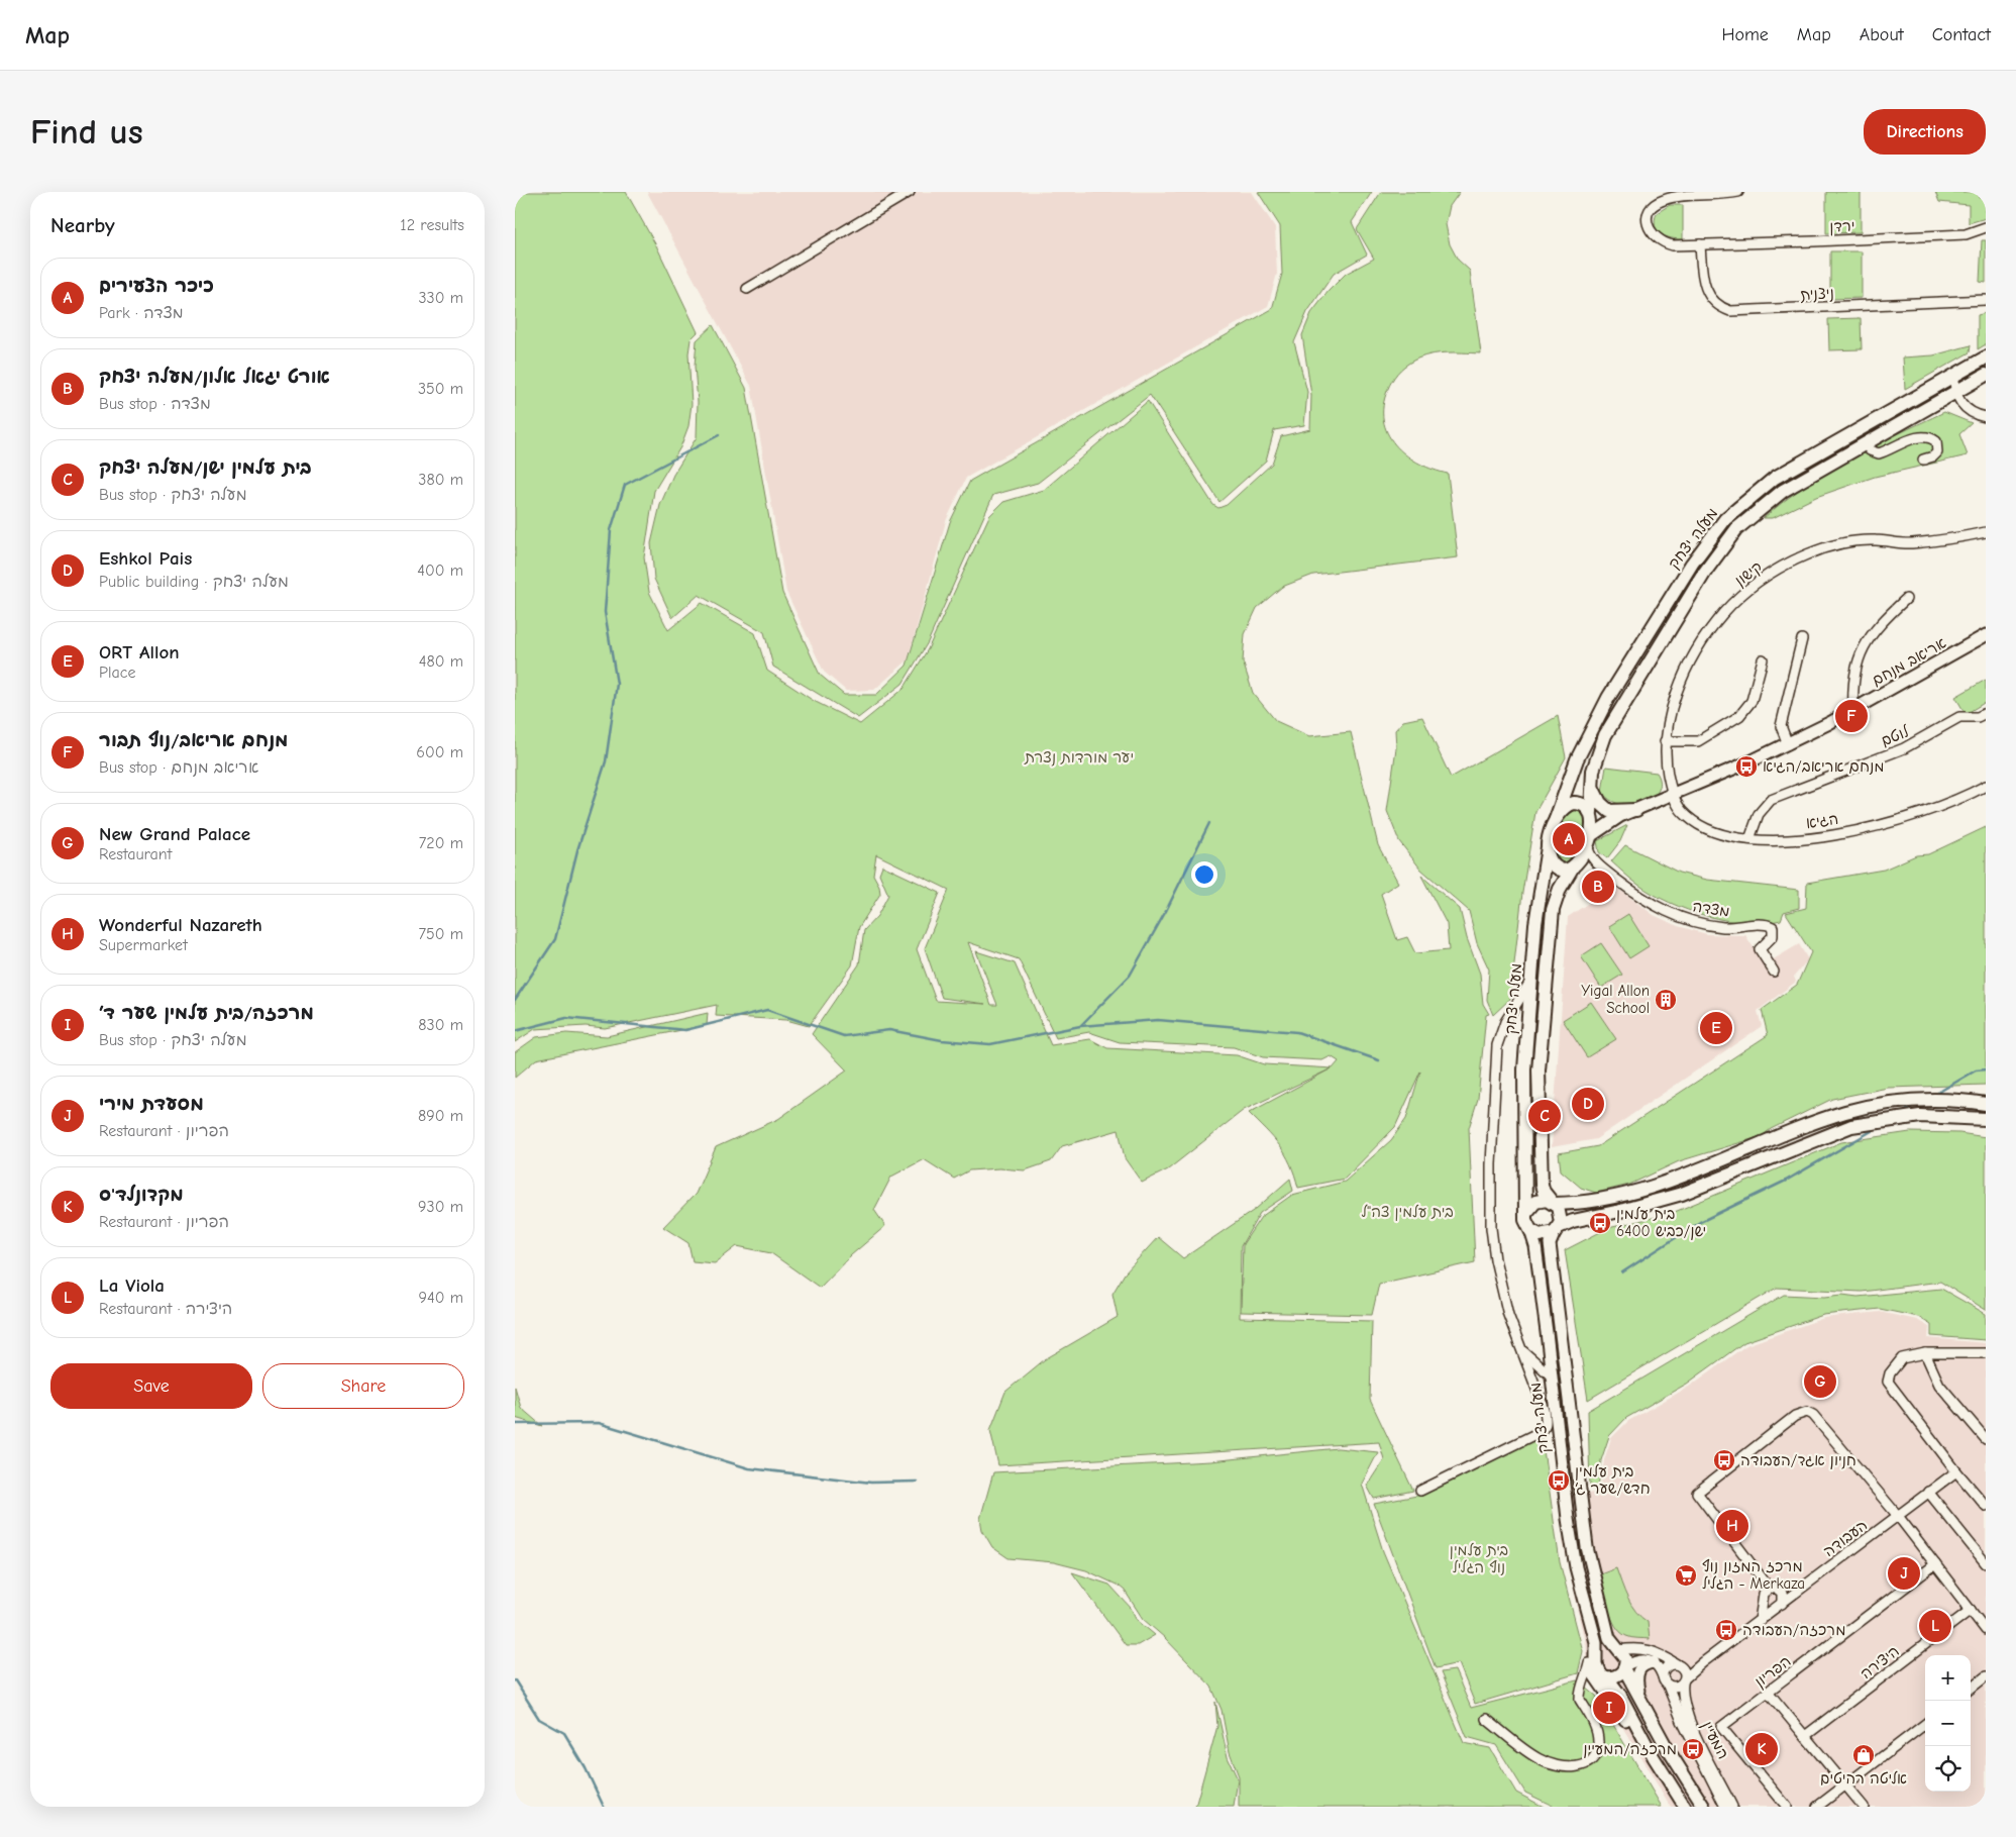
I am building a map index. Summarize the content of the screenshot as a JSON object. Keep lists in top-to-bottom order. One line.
{"streets":{"main road":["מעלה יצחק"],"street":["ירדן","ניצנית","קישון","אריאב מנחם","לוטם","הגיא","מצדה","העבודה","היצירה","הפריון","המעיין"]},"crossings":[["ירדן","ניצנית"],["מעלה יצחק","מצדה"],["קישון","אריאב מנחם"],["קישון","הגיא"],["אריאב מנחם","הגיא"],["לוטם","הגיא"],["העבודה","המעיין"]],"parks":["יער מורדות נצרת","בית עלמין צה\"ל","בית עלמין נוף הגליל"],"places":{"bus stop":["מנחם אריאב/הגיא","בית עלמין ישן/כביש 6400","חניון אגד/העבודה","בית עלמין חדש/שער ג׳","מרכזה/העבודה","מרכזה/המעיין"],"building":["Yigal Allon School"],"supermarket":["מרכז המזון נוף הגליל - Merkaza"],"shop":["אליטה רהיטים"]},"page":{"header":"Map","nav":["Home","Map","About","Contact"],"buttons":["Directions",["Save","Share"]],"title":"Find us","heading":["Nearby","12 results"],"list":[{"mark":"A","name":"כיכר הצעירים","note":"Park · מצדה","value":"330 m"},{"mark":"B","name":"אורט יגאל אלון/מעלה יצחק","note":"Bus stop · מצדה","value":"350 m"},{"mark":"C","name":"בית עלמין ישן/מעלה יצחק","note":"Bus stop · מעלה יצחק","value":"380 m"},{"mark":"D","name":"Eshkol Pais","note":"Public building · מעלה יצחק","value":"400 m"},{"mark":"E","name":"ORT Allon","note":"Place","value":"480 m"},{"mark":"F","name":"מנחם אריאב/נוף תבור","note":"Bus stop · אריאב מנחם","value":"600 m"},{"mark":"G","name":"New Grand Palace","note":"Restaurant","value":"720 m"},{"mark":"H","name":"Wonderful Nazareth","note":"Supermarket","value":"750 m"},{"mark":"I","name":"מרכזה/בית עלמין שער ד׳","note":"Bus stop · מעלה יצחק","value":"830 m"},{"mark":"J","name":"מסעדת מירי","note":"Restaurant · הפריון","value":"890 m"},{"mark":"K","name":"מקדונלד'ס","note":"Restaurant · הפריון","value":"930 m"},{"mark":"L","name":"La Viola","note":"Restaurant · היצירה","value":"940 m"}],"pins":["F","A","B","E","D","C","G","H","J","L","I","K"],"map_buttons":["+","−"]}}
